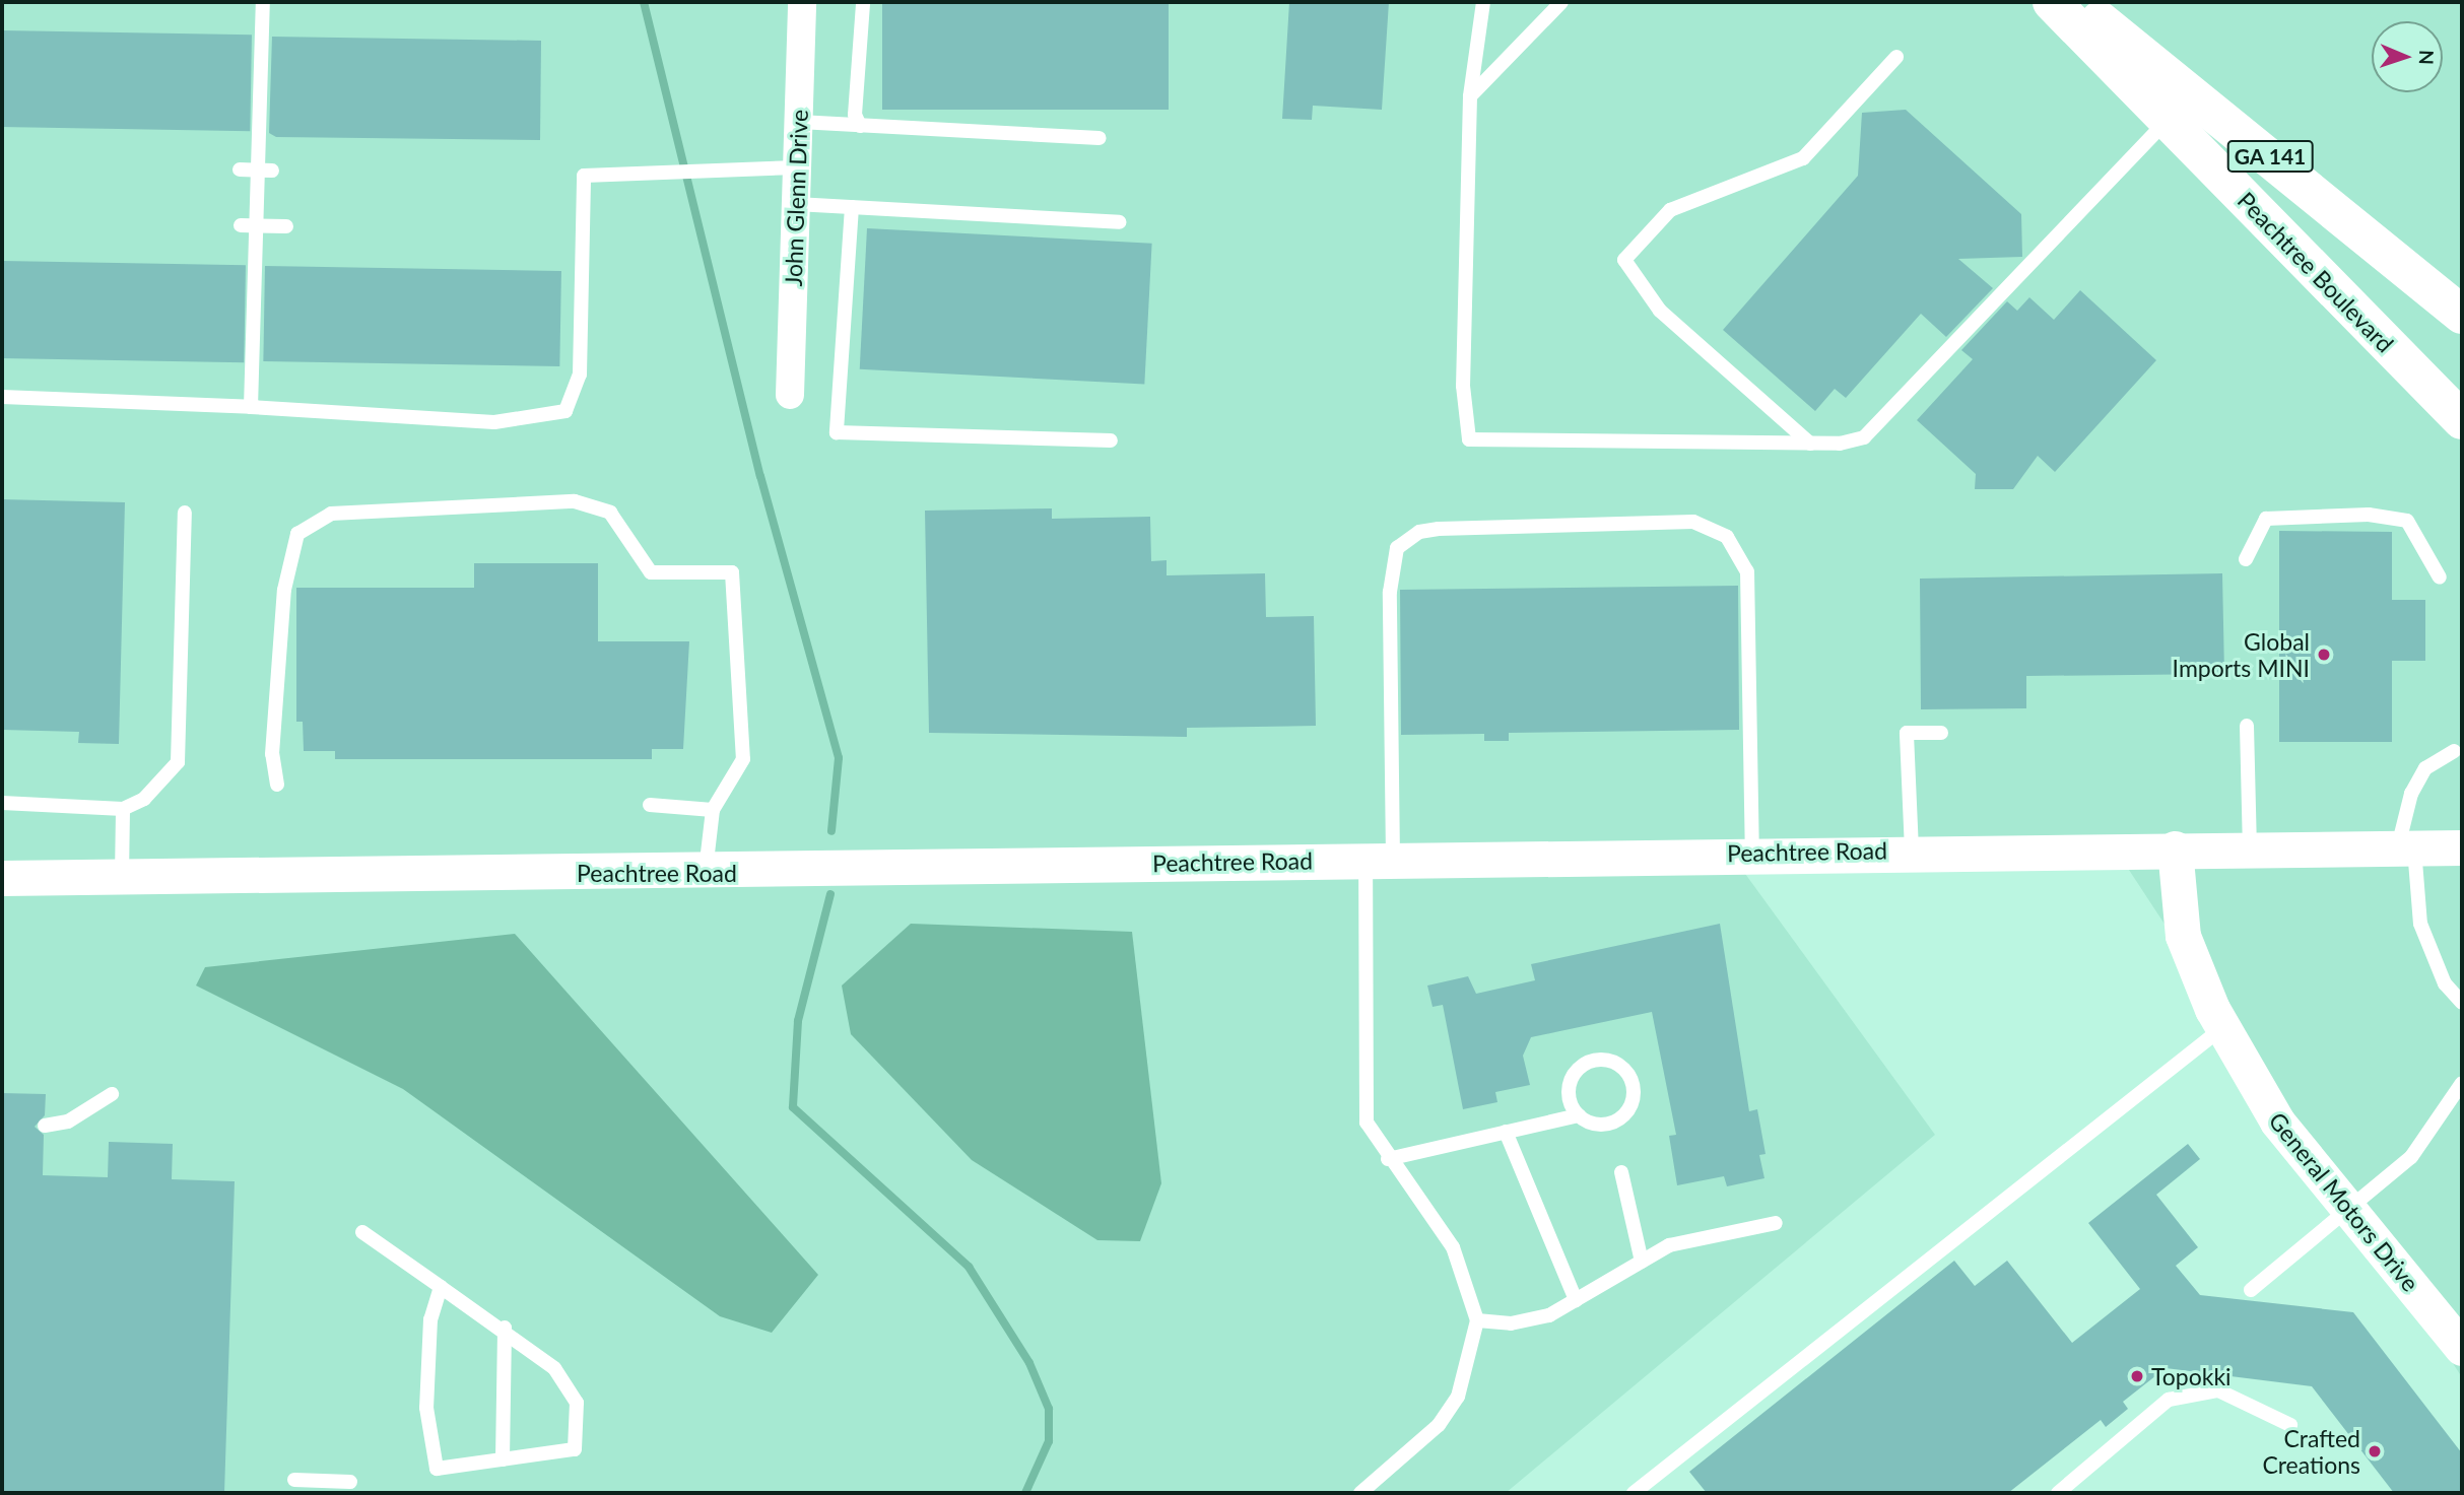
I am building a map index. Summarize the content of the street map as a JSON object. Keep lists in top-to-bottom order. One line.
{"streets":{"highway":["GA 141","Peachtree Boulevard"],"street":["John Glenn Drive","Peachtree Road","General Motors Drive"]},"crossings":[["Peachtree Road","General Motors Drive"]],"places":["Global Imports MINI","Topokki","Crafted Creations"],"north":"right"}
